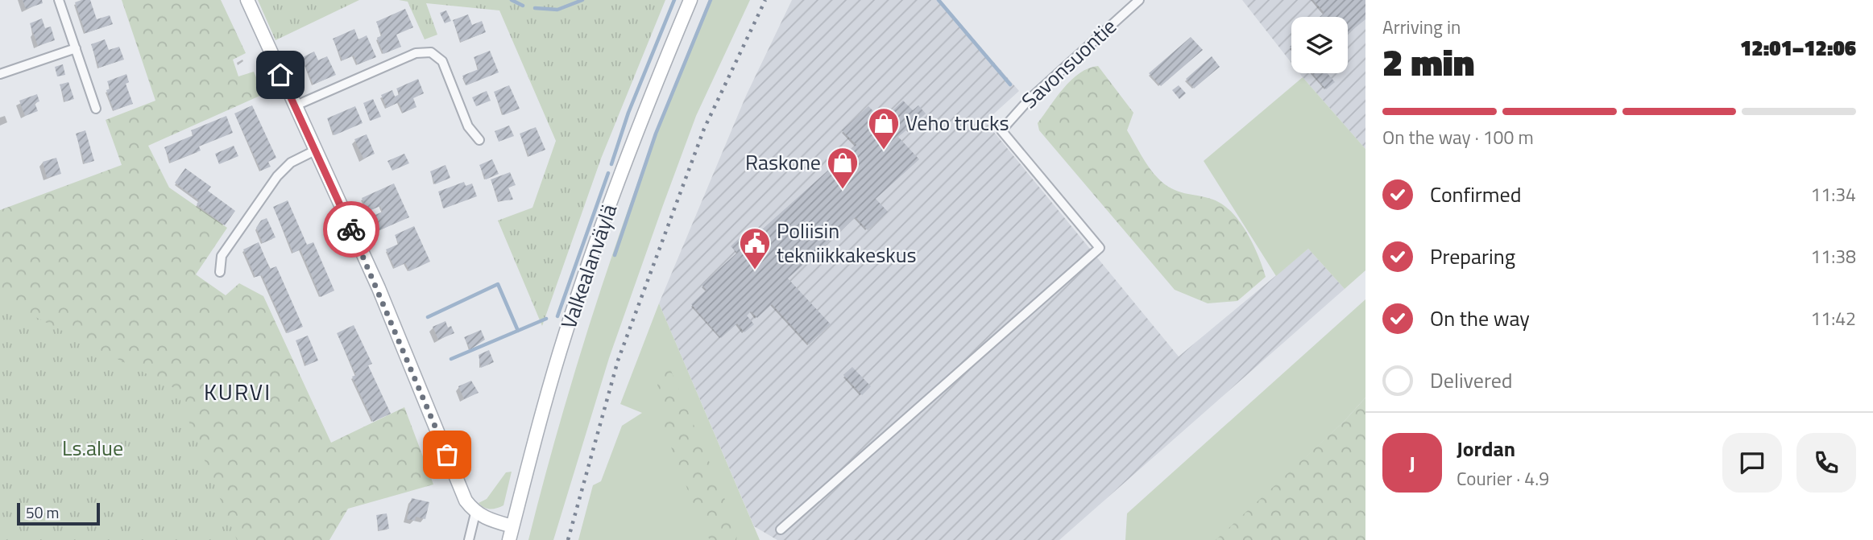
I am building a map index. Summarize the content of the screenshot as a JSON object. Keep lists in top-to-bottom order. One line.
{"streets":{"street":["Savonsuontie","Valkealanväylä"]},"districts":["KURVI"],"parks":["Ls.alue"],"places":{"shop":["Veho trucks","Raskone"],"public building":["Poliisin tekniikkakeskus"]},"scale_bar":"50 m","page":{"heading":["2 min","Arriving in","12:01–12:06"],"panel":["Jordan","Courier · 4.9"],"bar":"On the way · 100 m","list":[["Confirmed","11:34"],["Preparing","11:38"],["On the way","11:42"],"Delivered"],"round":"J","scale":"50 m"}}
